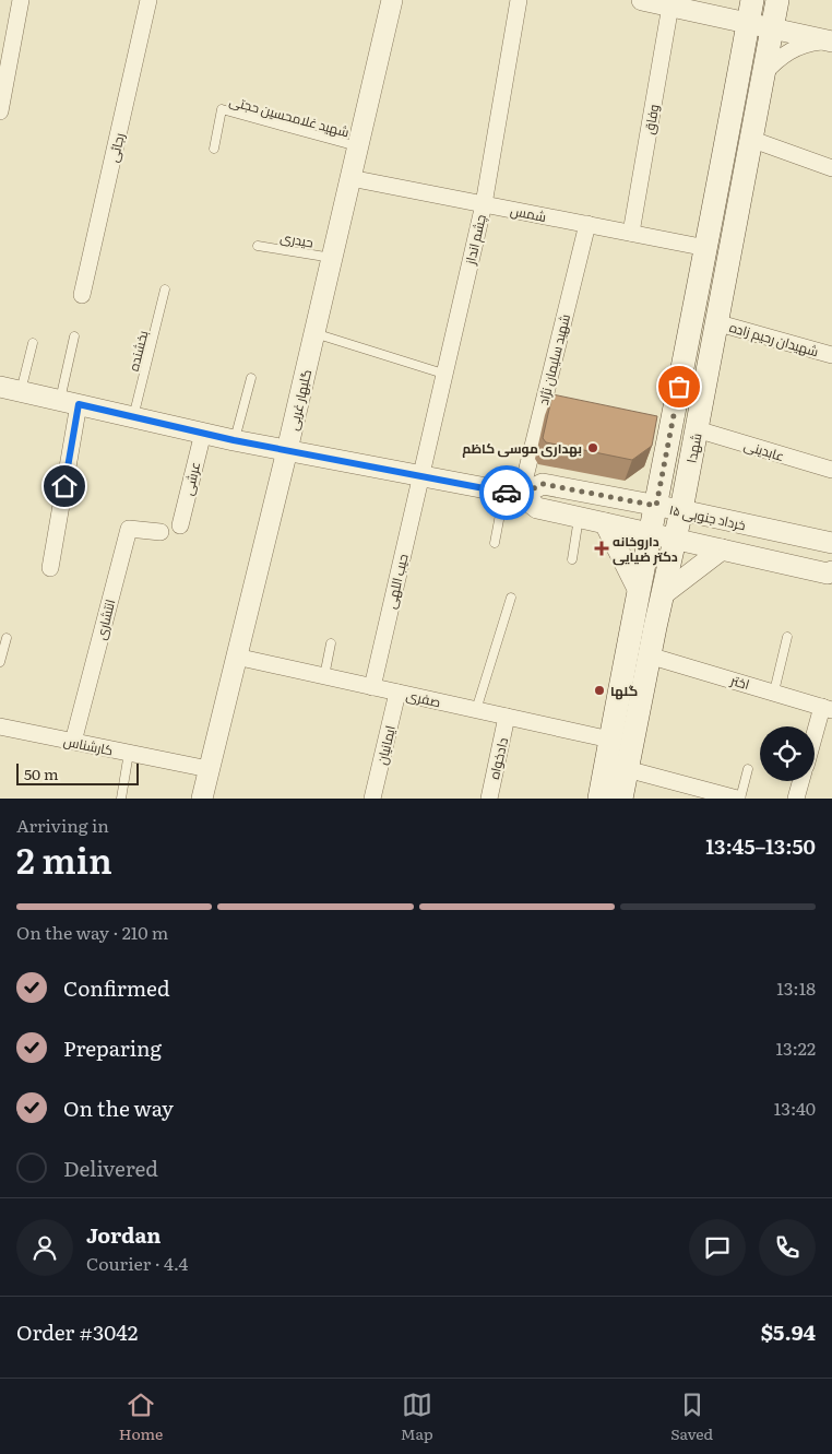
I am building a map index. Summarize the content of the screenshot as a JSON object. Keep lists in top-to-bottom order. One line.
{"streets":{"main road":["شهدا"],"street":["وفاق","رجائی","شمس","چشم انداز","شهیدان رحیم زاده","شهید سلیمان نژاد","گلبهار غربی","عابدینی","عرشی","۱۵ خرداد جنوبی","حیب اللهی","انتشاری","اختر","صفری","کارشناس","ایمانیان","دادخواه"],"lane":["شهید غلامحسین حجتی","حیدری","بخشنده"]},"crossings":[["شهید غلامحسین حجتی","گلبهار غربی"],["وفاق","شمس"],["شمس","چشم انداز"],["شمس","شهید سلیمان نژاد"],["شمس","گلبهار غربی"],["شمس","شهدا"],["حیدری","گلبهار غربی"],["چشم انداز","حیب اللهی"],["شهیدان رحیم زاده","شهدا"],["شهید سلیمان نژاد","۱۵ خرداد جنوبی"],["گلبهار غربی","صفری"],["گلبهار غربی","کارشناس"],["شهدا","عابدینی"],["شهدا","۱۵ خرداد جنوبی"],["شهدا","اختر"],["شهدا","صفری"],["حیب اللهی","صفری"],["انتشاری","کارشناس"],["صفری","ایمانیان"],["صفری","دادخواه"]],"places":{"other":["بهداری موسی کاظم","گلها"],"health":["داروخانه دکتر ضیایی"]},"scale_bar":"50 m","page":{"scale":"50 m","heading":["2 min","Arriving in","13:45–13:50"],"panel":["Jordan","Courier · 4.4","Order #3042","$5.94"],"bar":"On the way · 210 m","list":[["Confirmed","13:18"],["Preparing","13:22"],["On the way","13:40"],"Delivered"],"tabs":["Home","Map","Saved"]}}
